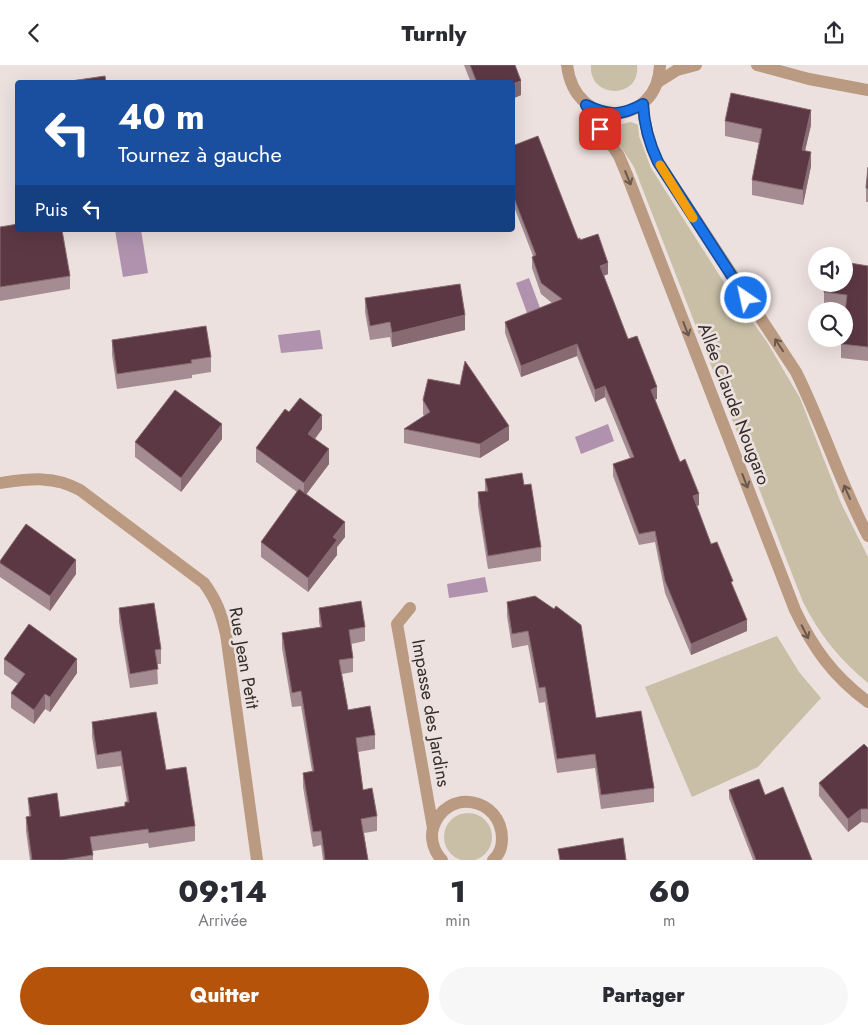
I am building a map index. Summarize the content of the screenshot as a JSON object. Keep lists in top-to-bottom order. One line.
{"streets":{"street":["Allée Claude Nougaro","Rue Jean Petit","Impasse des Jardins"]},"page":{"header":"Turnly","turn":["40 m","Tournez à gauche"],"then":"Puis","eta":["09:14","Arrivée","1","min","60","m"],"buttons":["Quitter","Partager"]}}
